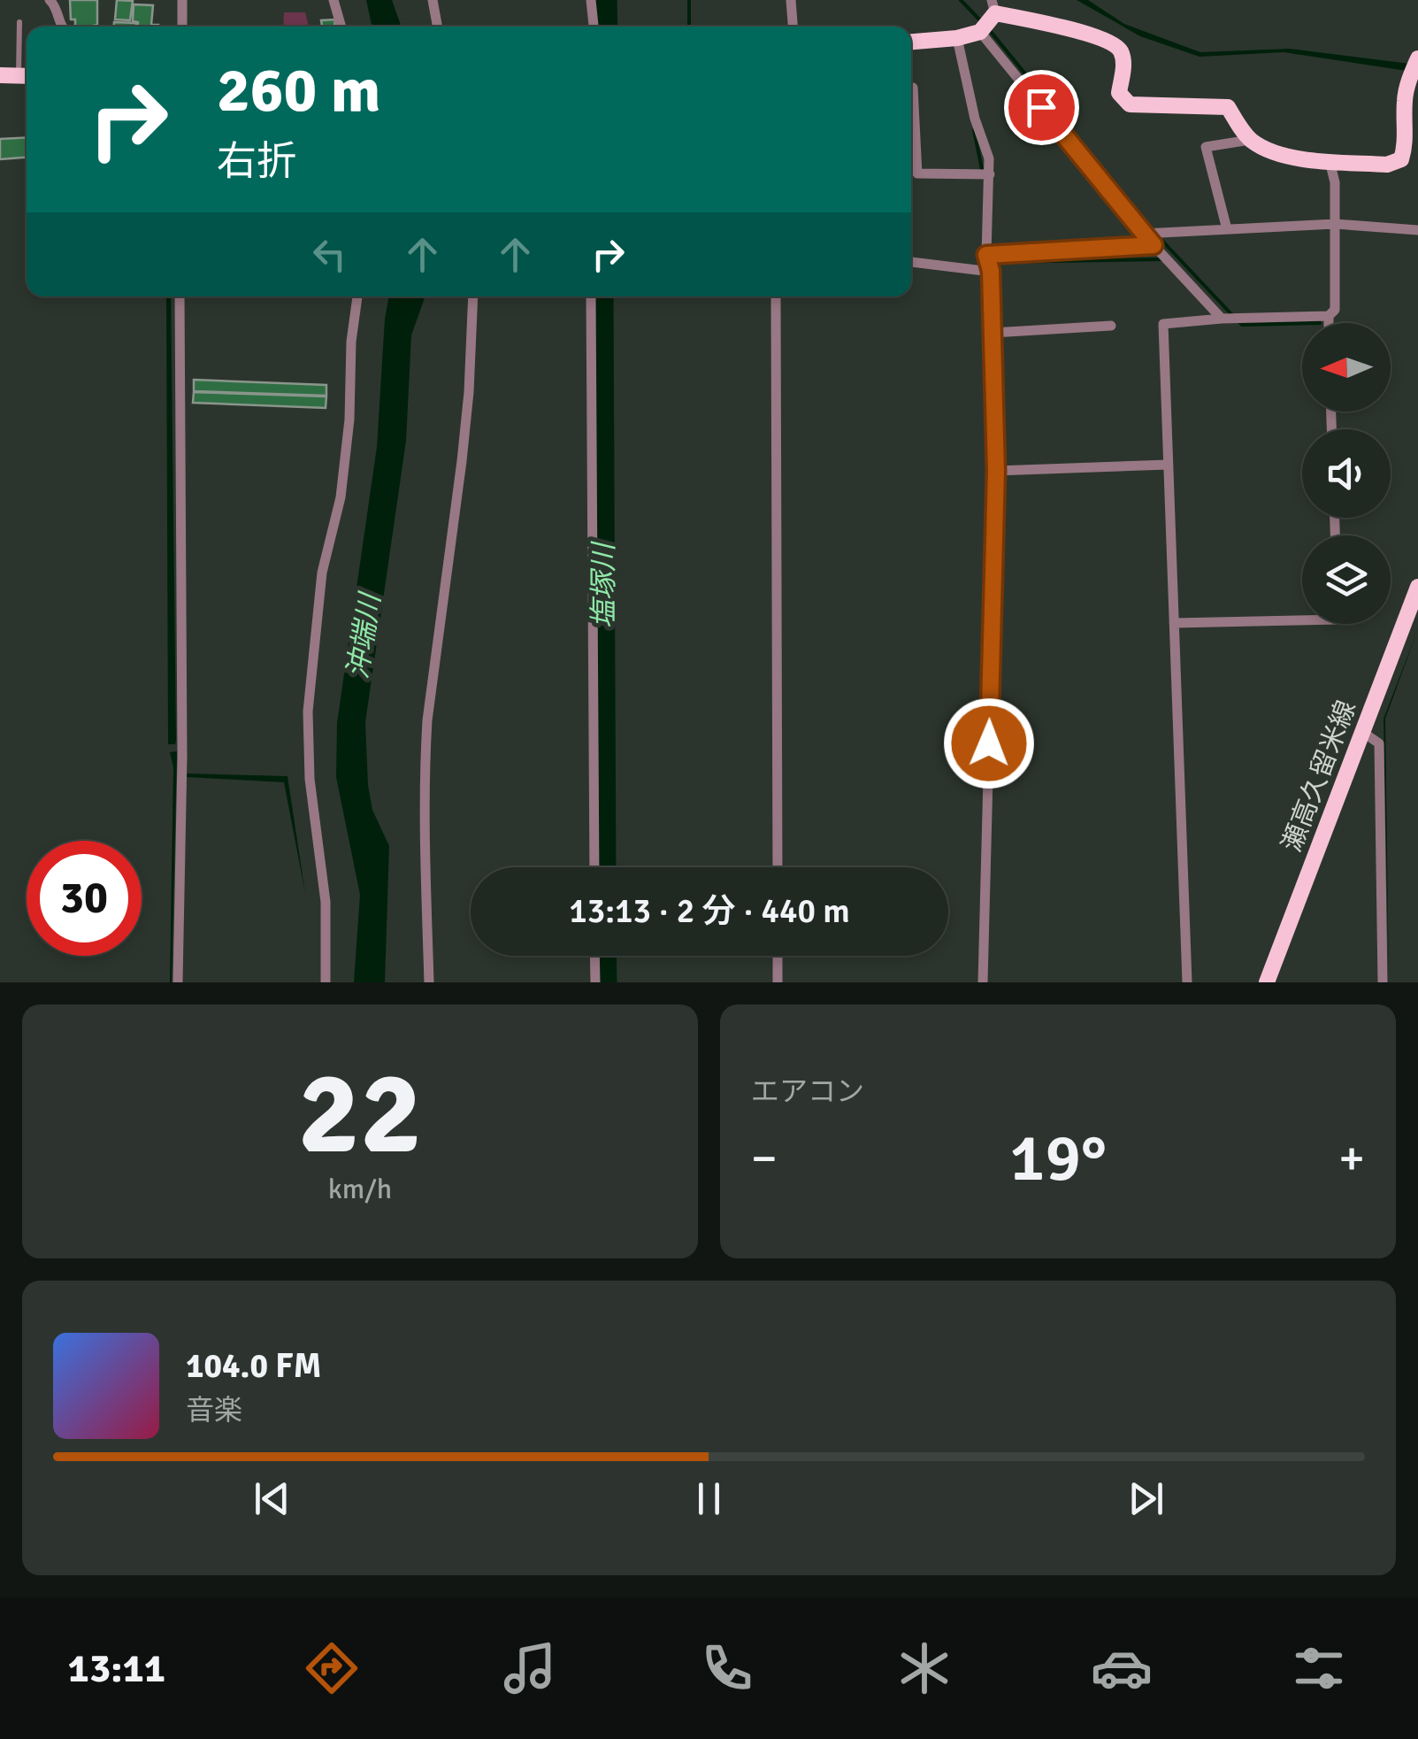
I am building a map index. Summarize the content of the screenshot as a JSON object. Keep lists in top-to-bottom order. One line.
{"streets":{"main road":["瀬高久留米線"]},"water":["塩塚川","沖端川"],"north":"left","page":{"turn":["260 m","右折"],"limit":"30","trip":"13:13 · 2 分 · 440 m","tile":[["22","km/h"],"エアコン"],"heat":["−","19°","+"],"song":["104.0 FM","音楽"],"tabs":"13:11"}}
